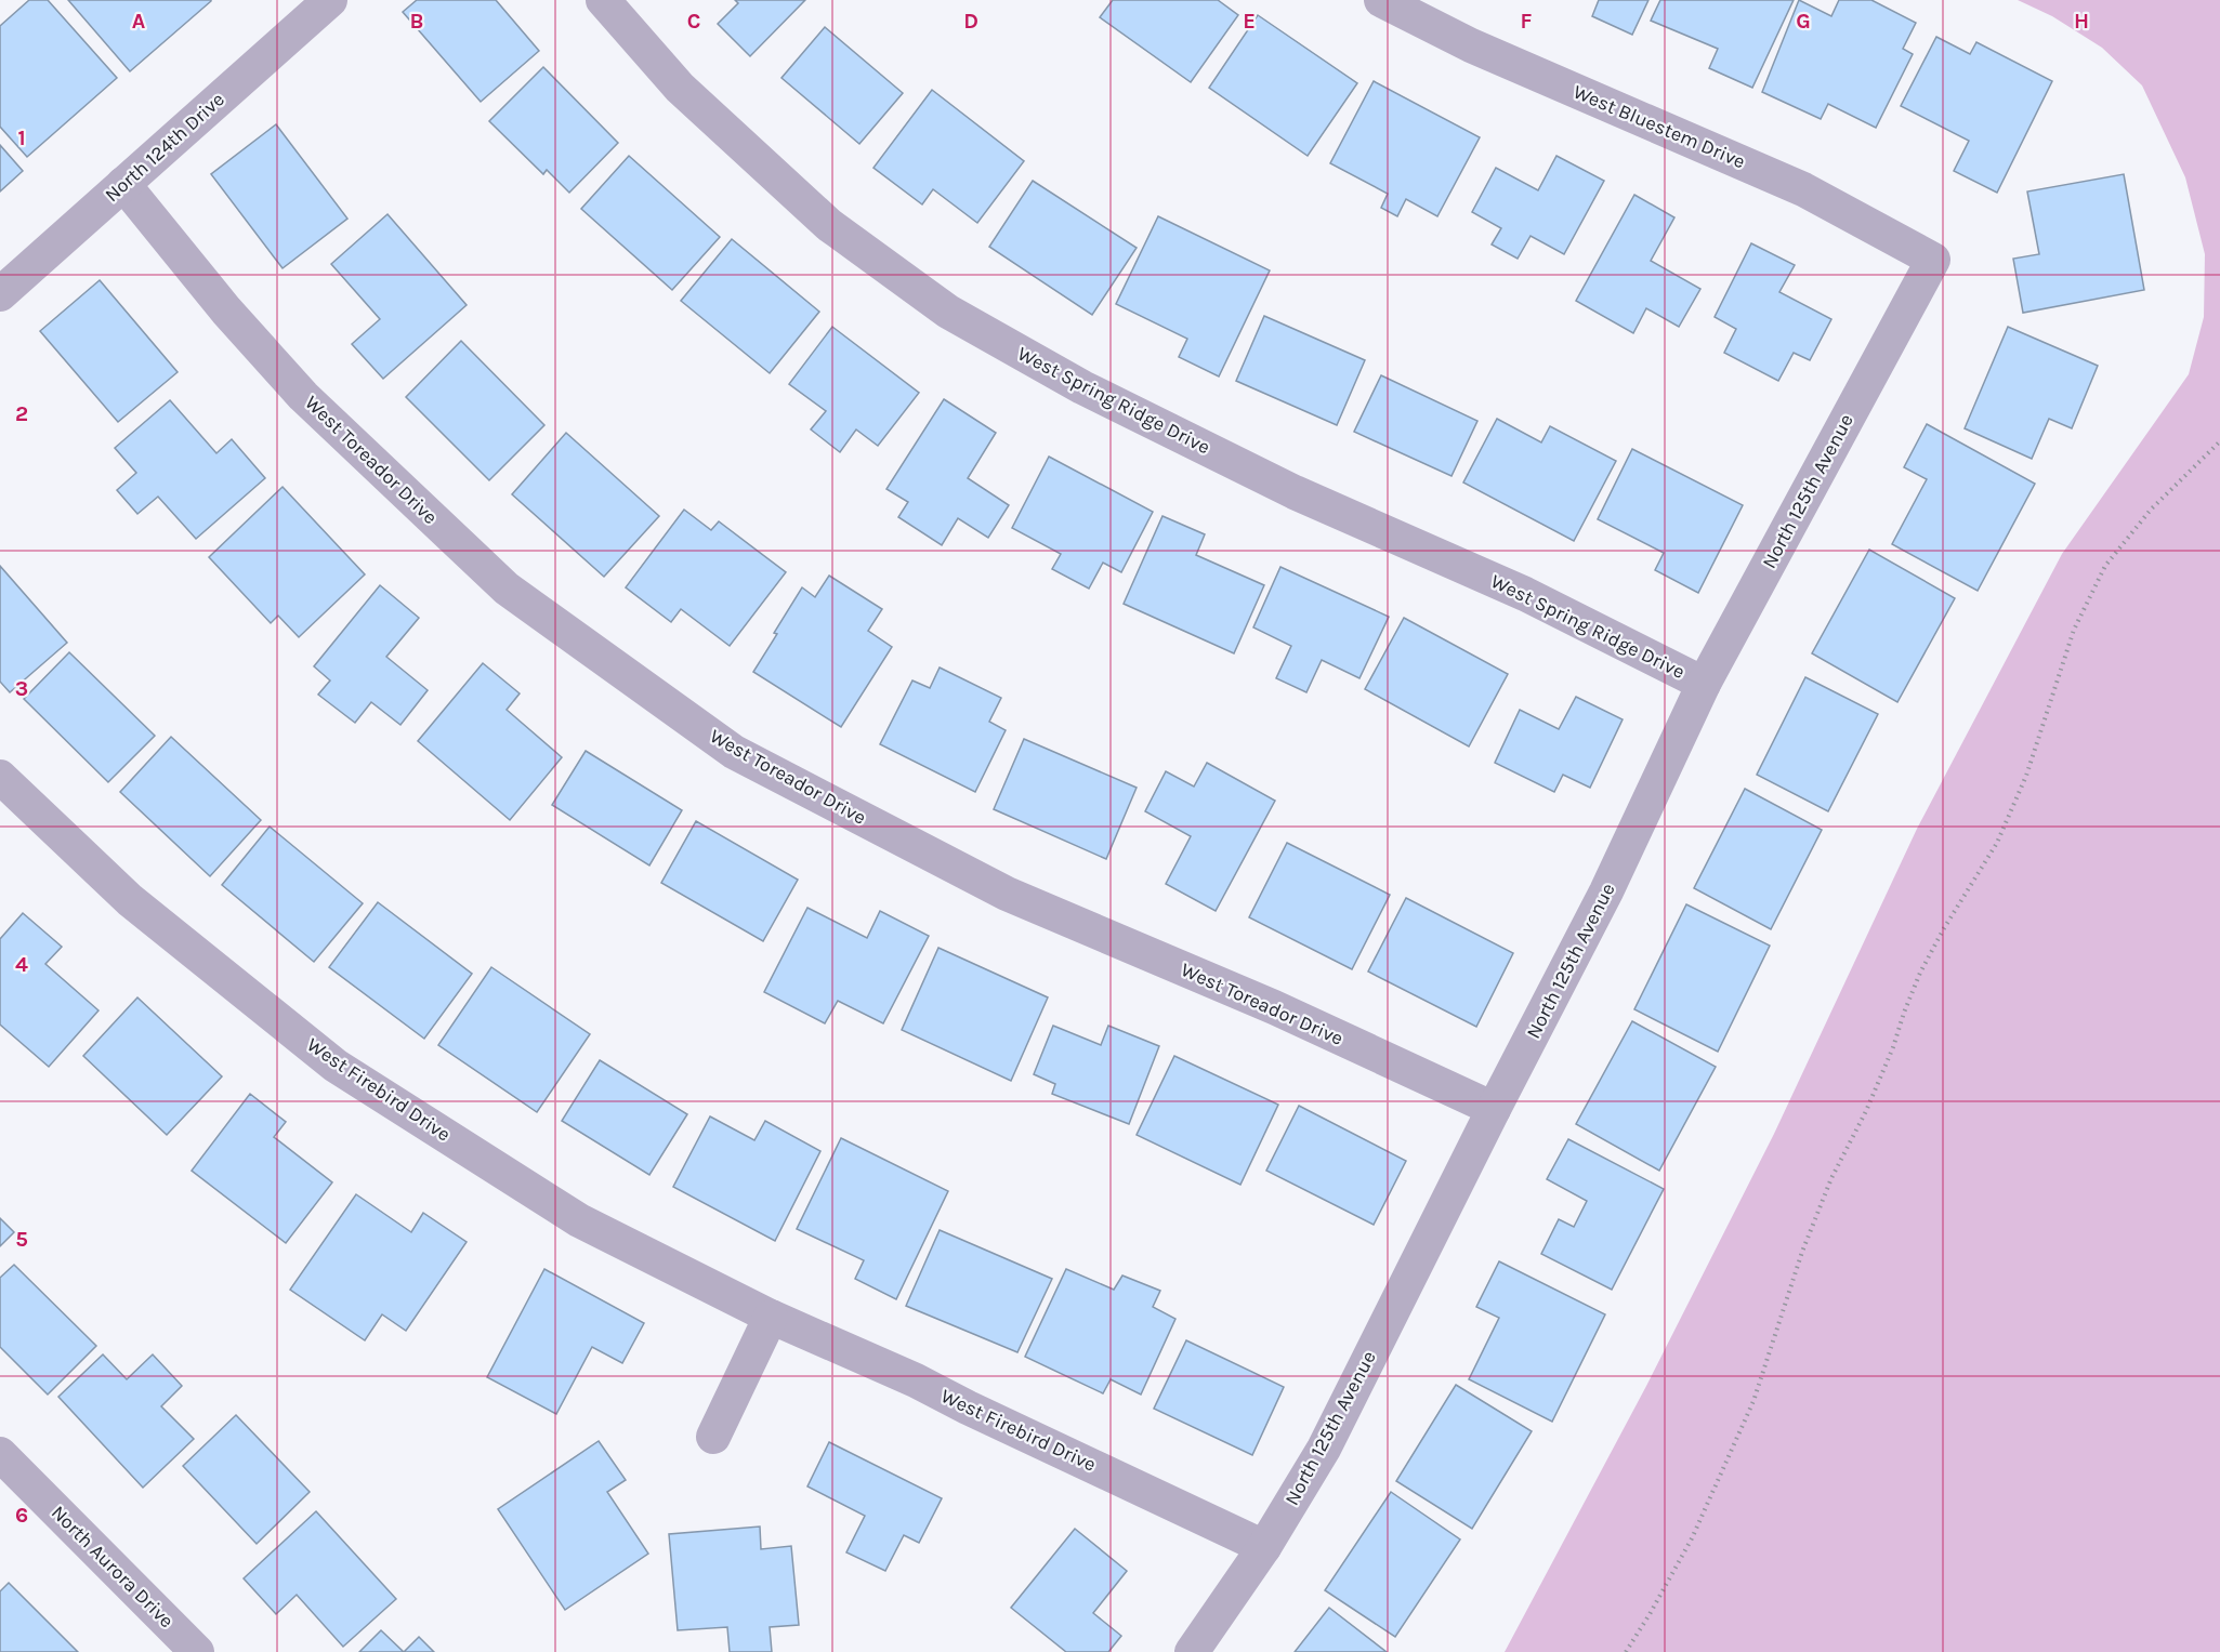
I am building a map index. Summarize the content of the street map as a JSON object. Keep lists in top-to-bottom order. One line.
{"streets":{"street":["West Bluestem Drive","North 124th Drive","West Spring Ridge Drive","West Toreador Drive","North 125th Avenue","West Firebird Drive","North Aurora Drive"]},"crossings":[["West Bluestem Drive","North 125th Avenue"],["North 124th Drive","West Toreador Drive"],["West Spring Ridge Drive","North 125th Avenue"],["West Toreador Drive","North 125th Avenue"],["North 125th Avenue","West Firebird Drive"]],"grid":{"columns":["A","B","C","D","E","F","G","H"],"rows":["1","2","3","4","5","6"]}}
